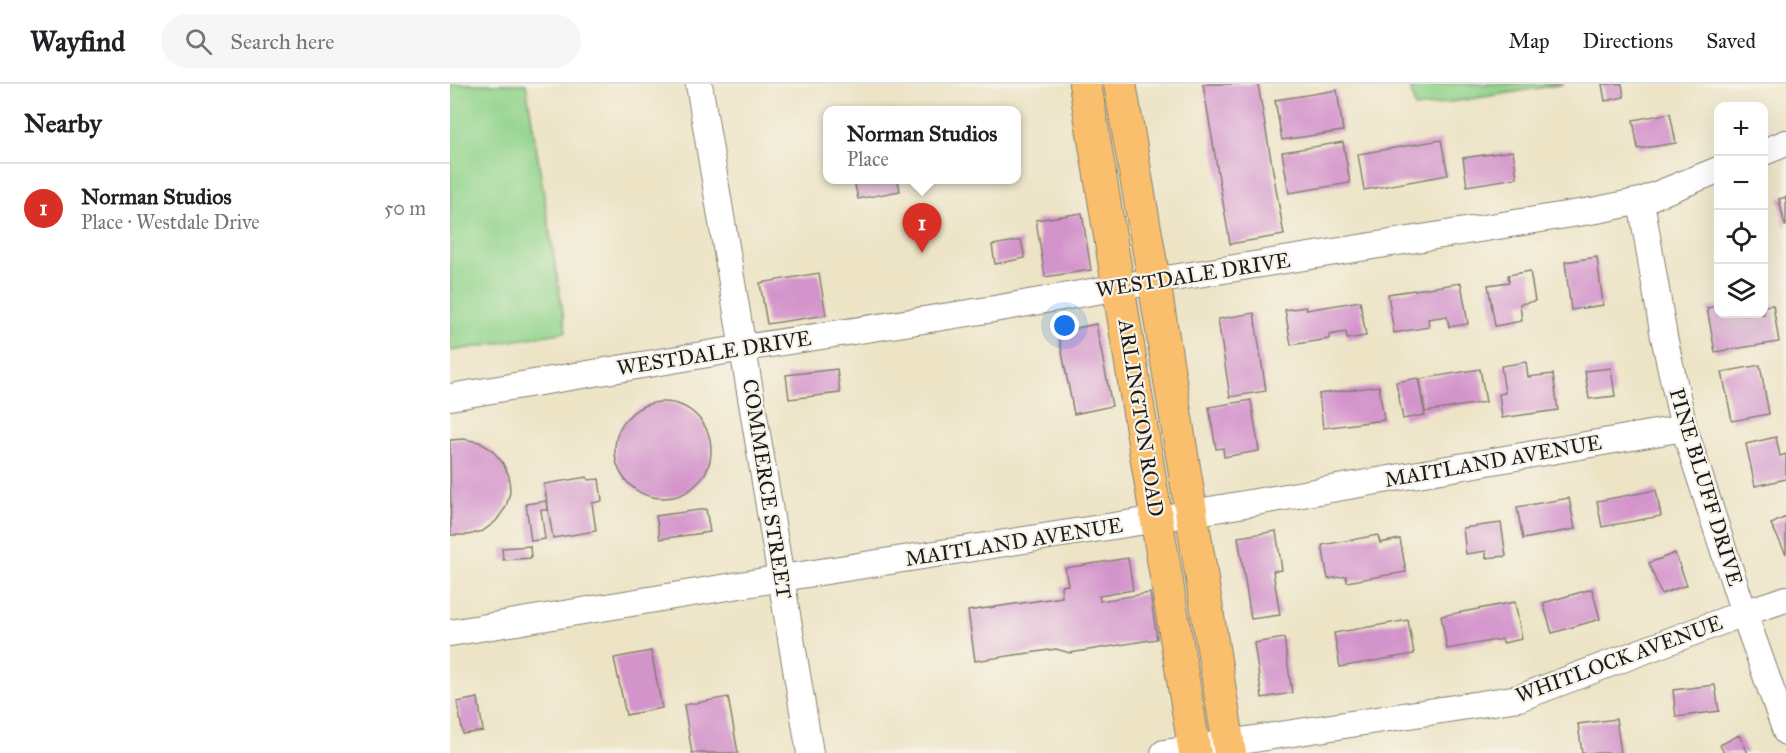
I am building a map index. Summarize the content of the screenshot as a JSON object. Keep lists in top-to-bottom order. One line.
{"streets":{"main road":["ARLINGTON ROAD"],"street":["WESTDALE DRIVE","MAITLAND AVENUE","PINE BLUFF DRIVE","COMMERCE STREET","WHITLOCK AVENUE"]},"crossings":[["WESTDALE DRIVE","ARLINGTON ROAD"],["WESTDALE DRIVE","PINE BLUFF DRIVE"],["WESTDALE DRIVE","COMMERCE STREET"],["ARLINGTON ROAD","MAITLAND AVENUE"],["ARLINGTON ROAD","WHITLOCK AVENUE"],["MAITLAND AVENUE","PINE BLUFF DRIVE"],["MAITLAND AVENUE","COMMERCE STREET"],["PINE BLUFF DRIVE","WHITLOCK AVENUE"]],"page":{"header":"Wayfind","search":"Search here","nav":["Map","Directions","Saved"],"heading":"Nearby","map_buttons":["+","−"],"popup":["Norman Studios","Place"],"list":[{"mark":"1","name":"Norman Studios","note":"Place · Westdale Drive","value":"50 m"}],"pins":"1"}}
